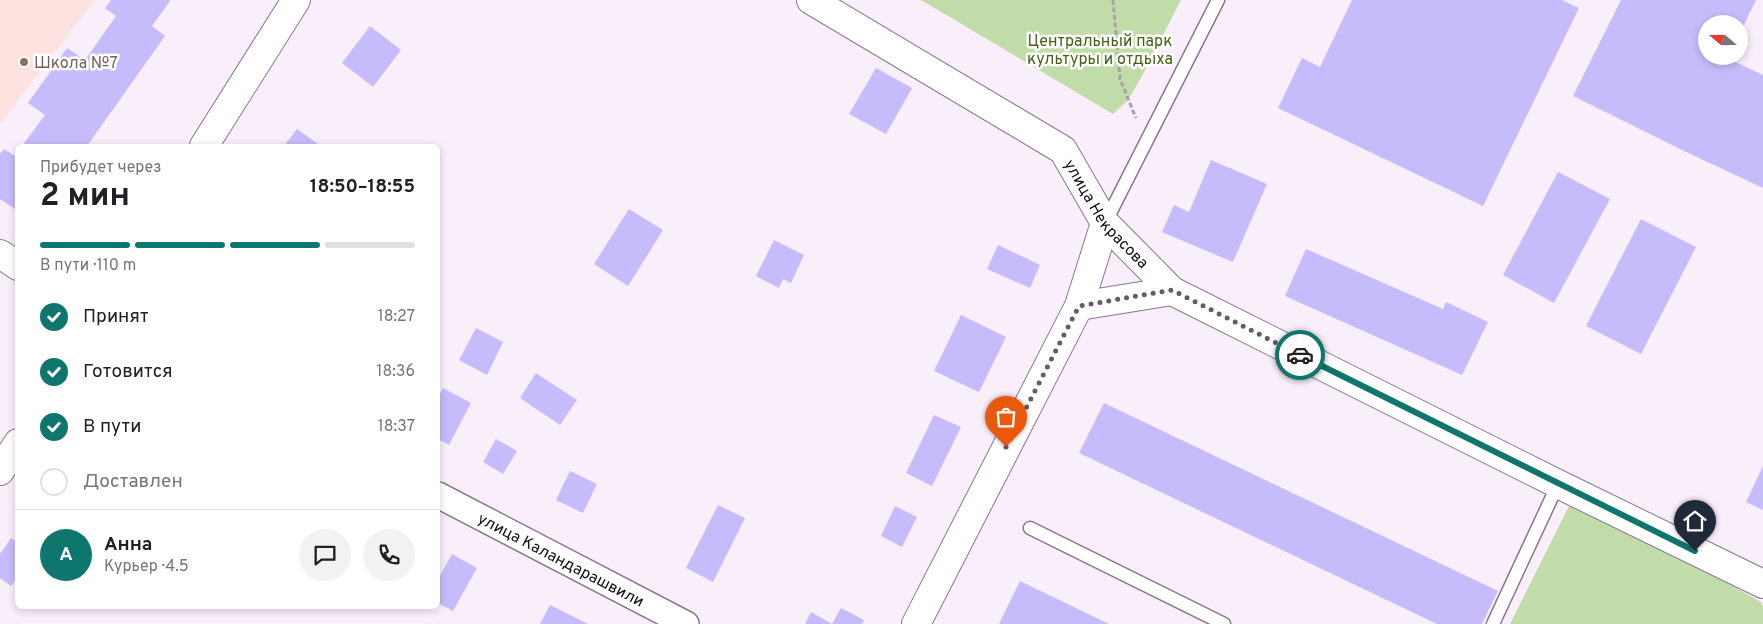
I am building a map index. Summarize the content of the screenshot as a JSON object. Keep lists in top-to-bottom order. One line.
{"streets":{"main road":["улица Некрасова"],"street":["улица Каландарашвили"]},"parks":["Центральный парк культуры и отдыха"],"places":["Школа №7"],"north":"left","page":{"heading":["2 мин","Прибудет через","18:50–18:55"],"panel":["Анна","Курьер · 4.5"],"bar":"В пути · 110 m","list":[["Принят","18:27"],["Готовится","18:36"],["В пути","18:37"],"Доставлен"],"round":"А"}}
